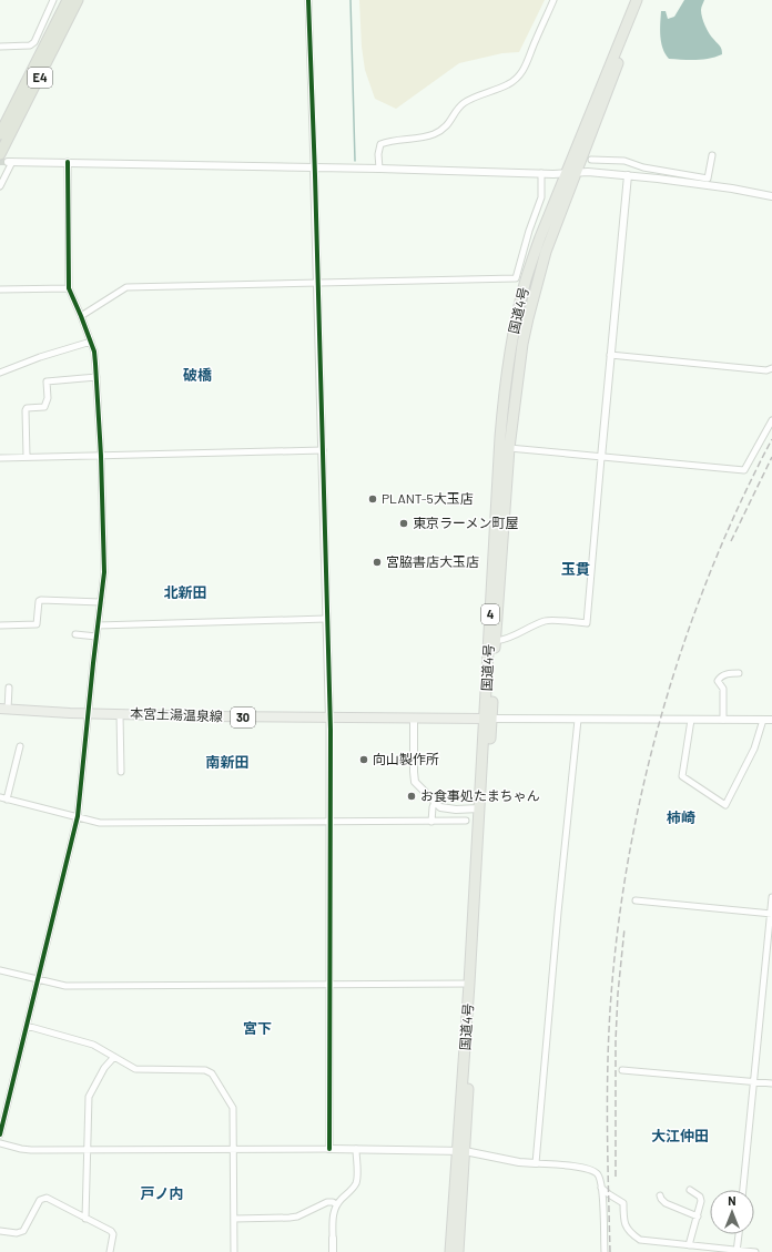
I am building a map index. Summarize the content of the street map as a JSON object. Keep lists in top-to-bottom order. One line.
{"streets":{"highway":["E4","国道4号","4"],"main road":["本宮土湯温泉線","30"]},"crossings":[["国道4号","本宮土湯温泉線"]],"districts":["破橋","玉貫","北新田","南新田","柿崎","宮下","大江仲田","戸ノ内"],"places":["PLANT-5大玉店","東京ラーメン町屋","宮脇書店大玉店","向山製作所","お食事処たまちゃん"],"north":"top"}
